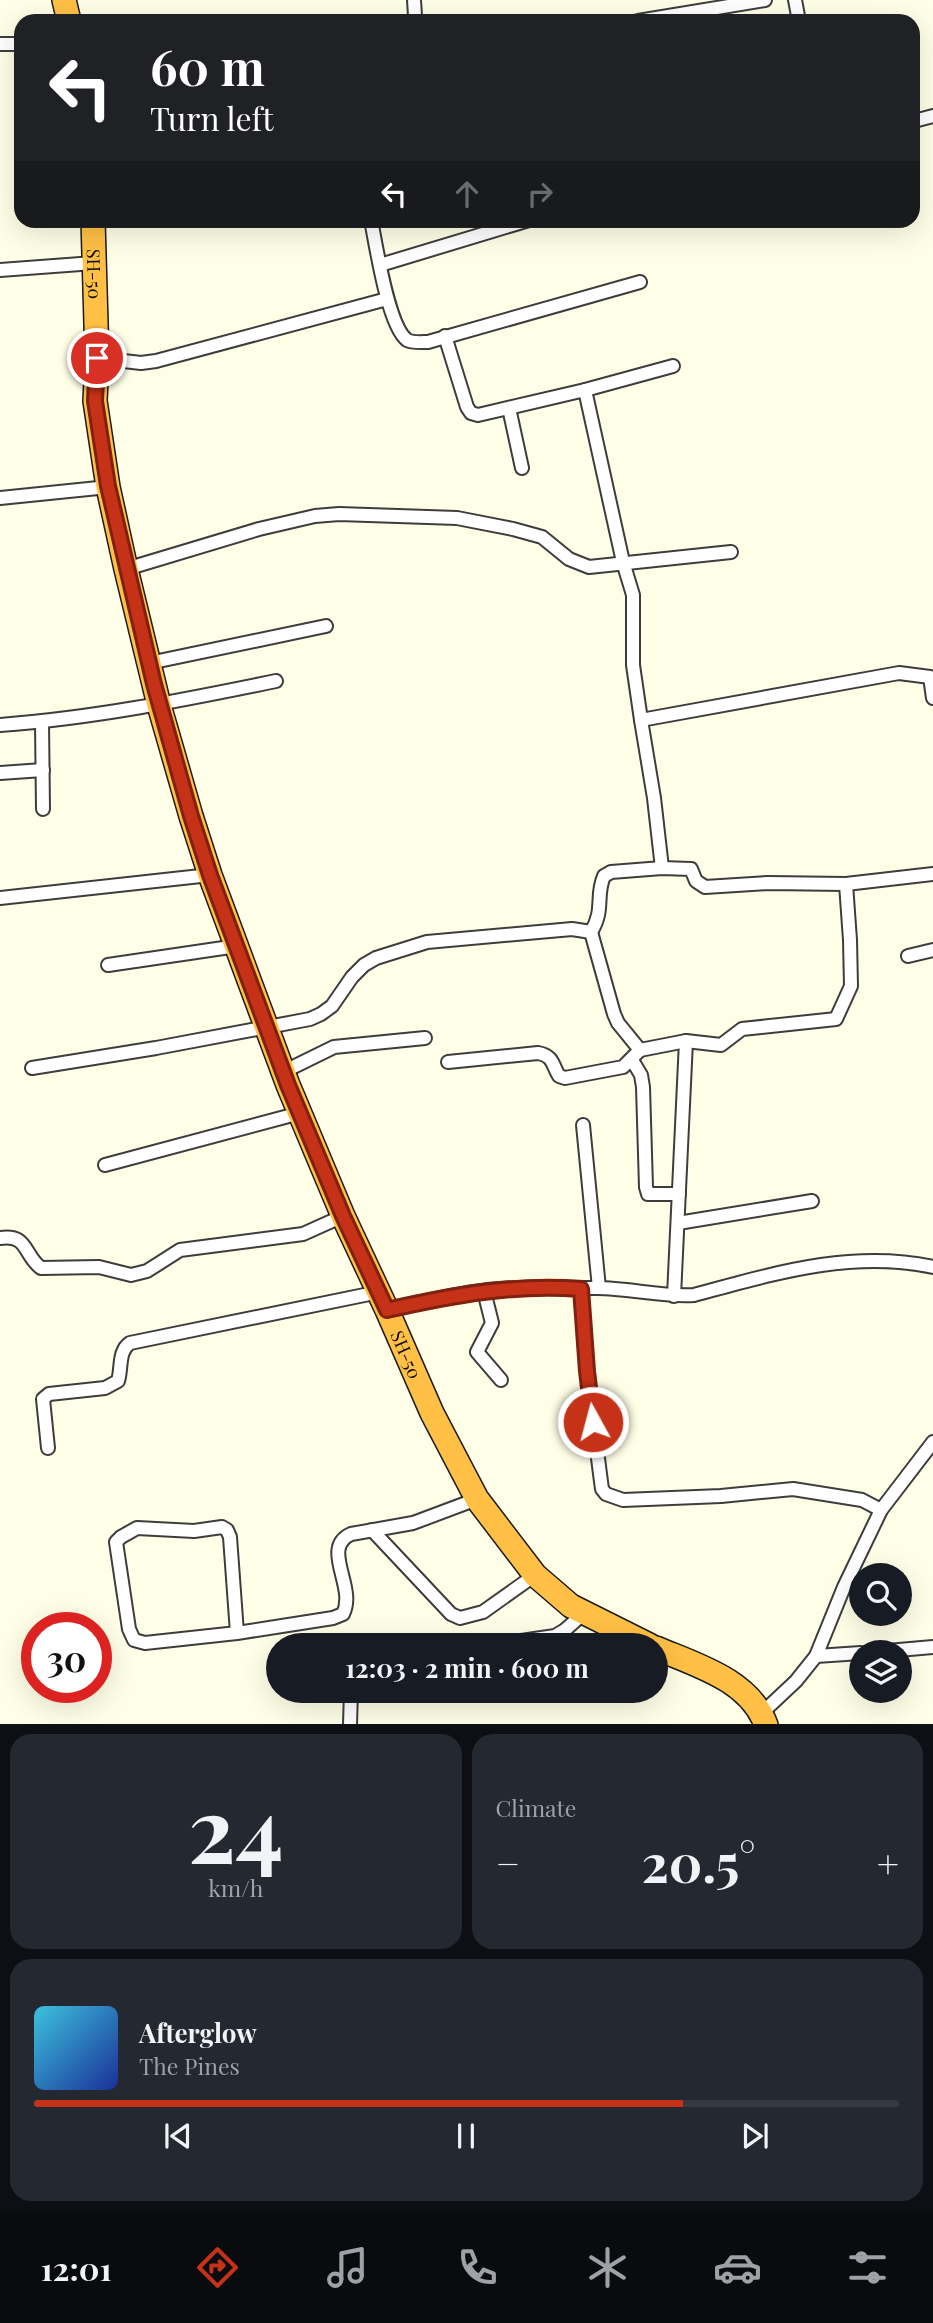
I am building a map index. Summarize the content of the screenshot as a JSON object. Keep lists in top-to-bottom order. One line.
{"streets":{"highway":["SH-50"]},"page":{"turn":["60 m","Turn left"],"limit":"30","trip":"12:03 · 2 min · 600 m","tile":[["24","km/h"],"Climate"],"heat":["−","20.5°","+"],"song":["Afterglow","The Pines"],"tabs":"12:01"}}
